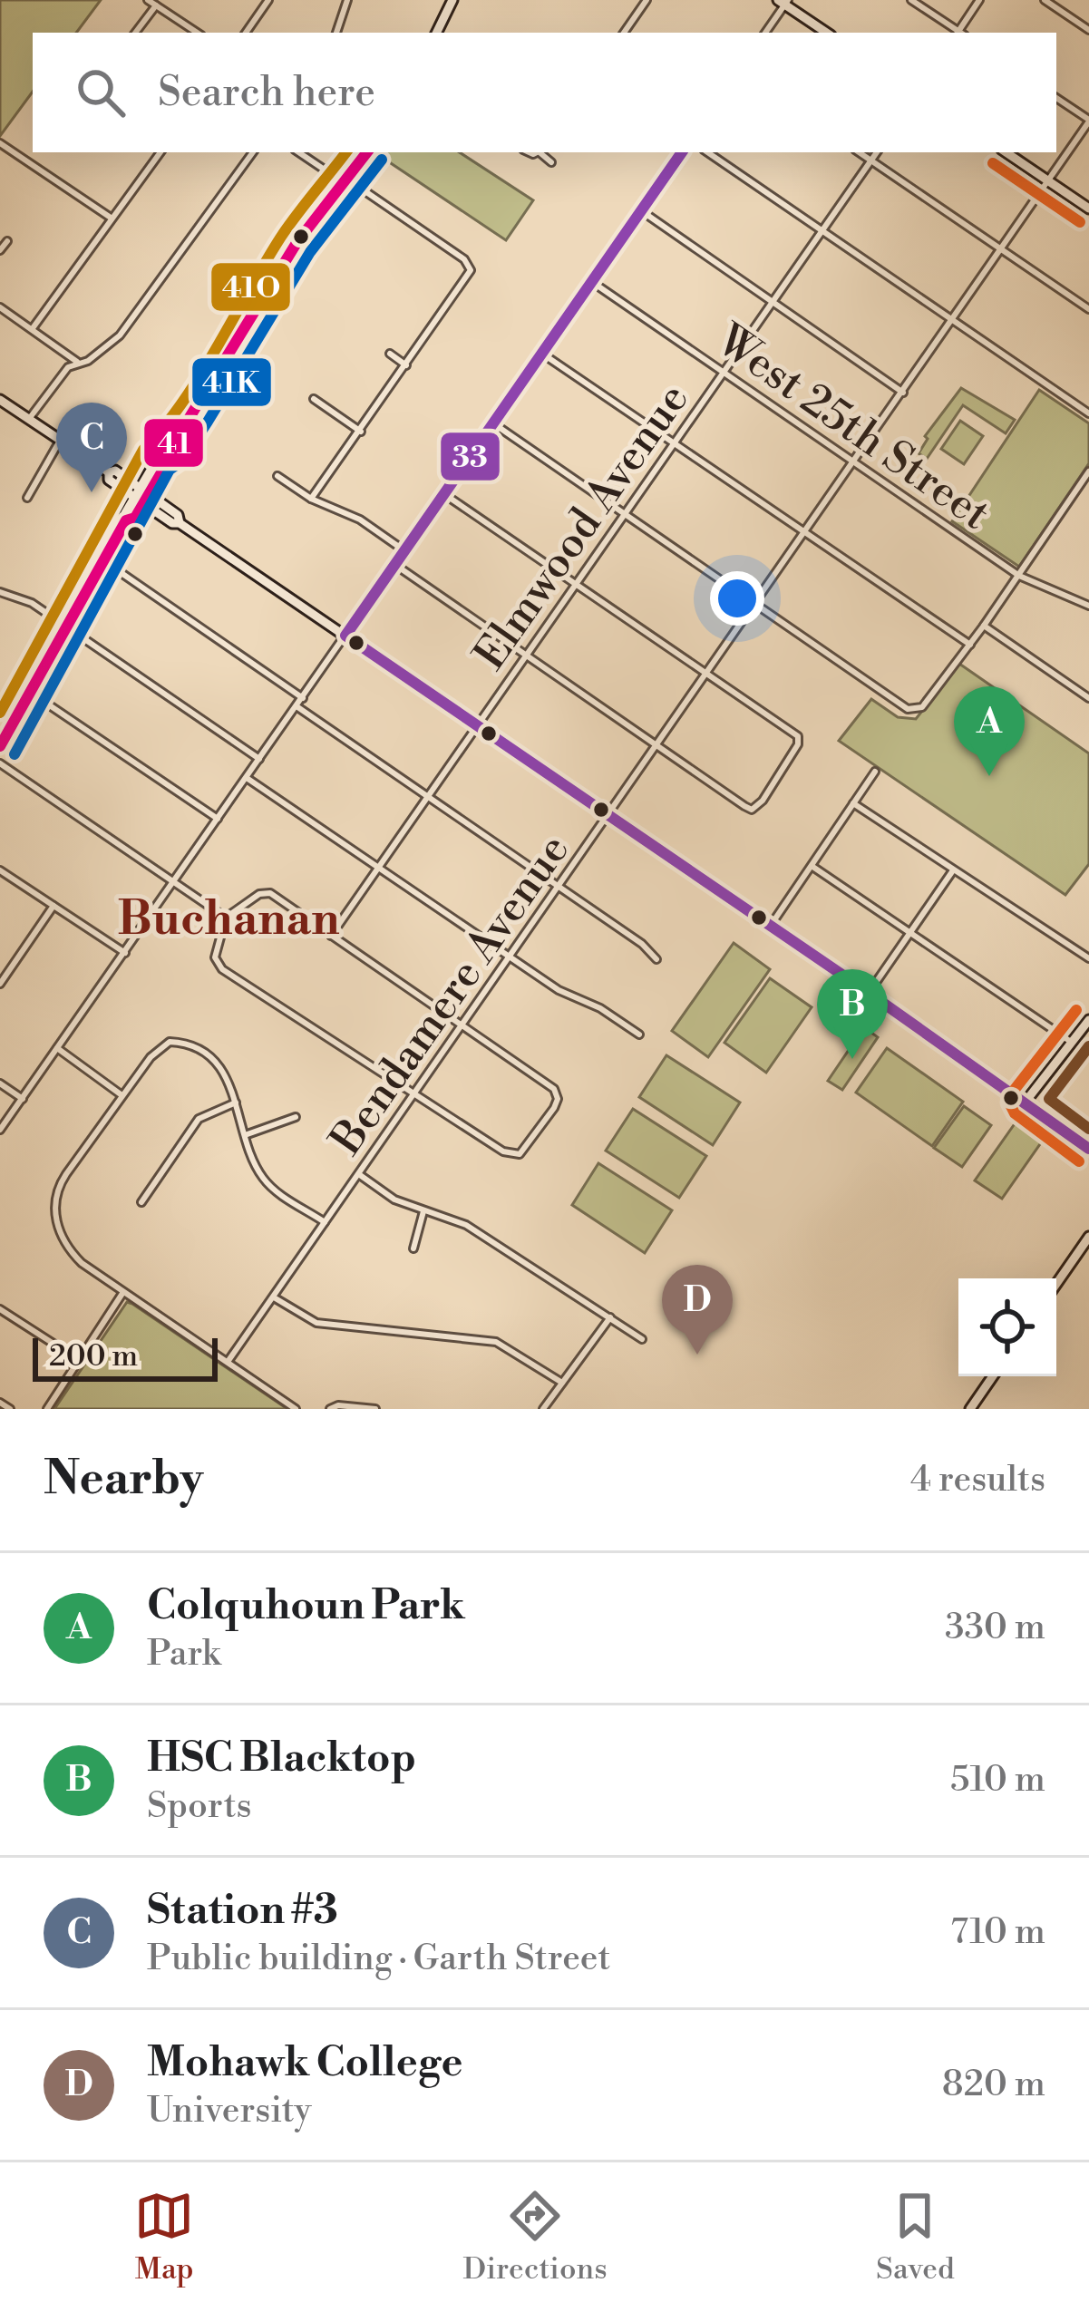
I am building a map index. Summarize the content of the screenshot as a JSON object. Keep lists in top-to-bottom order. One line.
{"streets":{"street":["West 25th Street","Elmwood Avenue","Bendamere Avenue"]},"crossings":[["West 25th Street","Elmwood Avenue"],["West 25th Street","Bendamere Avenue"]],"districts":["Buchanan"],"lines":["transit line 33","transit line 41","transit line 41O","transit line 41K"],"scale_bar":"200 m","page":{"search":"Search here","pins":["C","A","B","D"],"scale":"200 m","heading":["Nearby","4 results"],"list":[{"mark":"A","name":"Colquhoun Park","note":"Park","value":"330 m"},{"mark":"B","name":"HSC Blacktop","note":"Sports","value":"510 m"},{"mark":"C","name":"Station #3","note":"Public building · Garth Street","value":"710 m"},{"mark":"D","name":"Mohawk College","note":"University","value":"820 m"}],"nav":["Map","Directions","Saved"]}}
